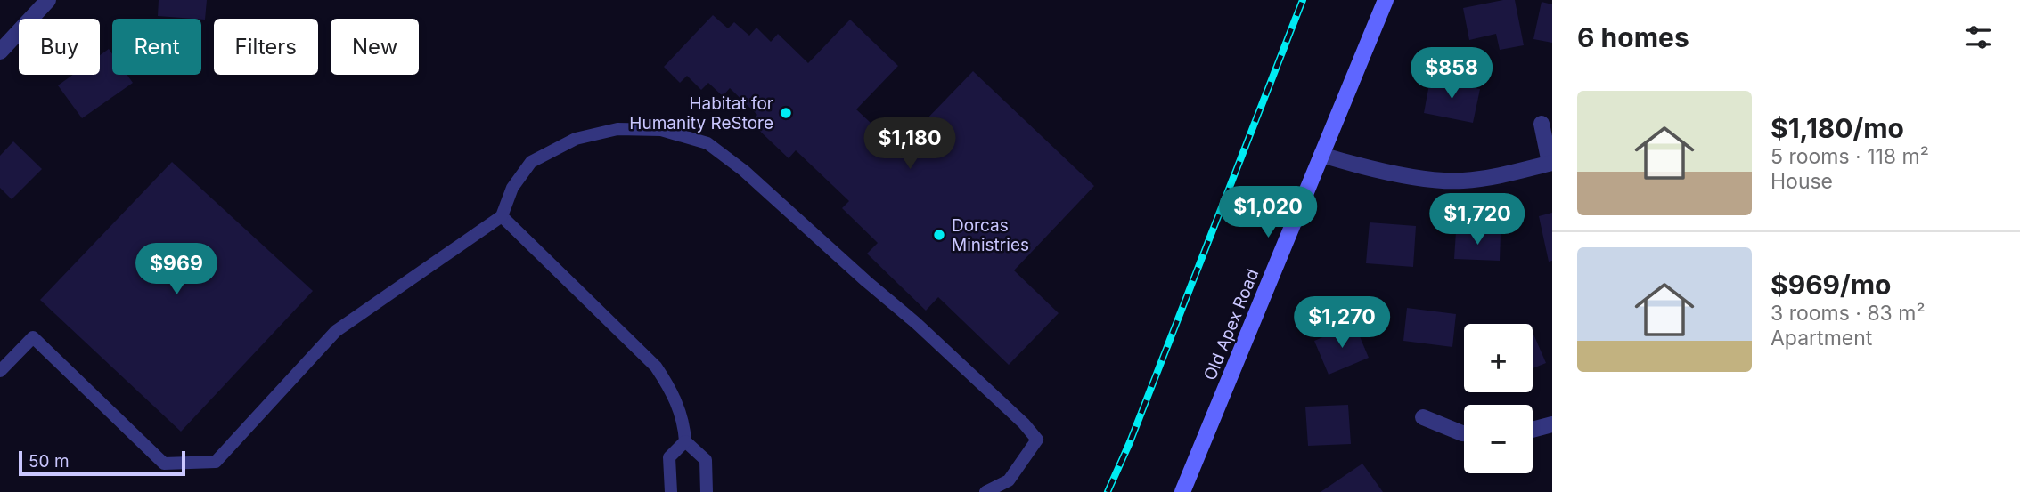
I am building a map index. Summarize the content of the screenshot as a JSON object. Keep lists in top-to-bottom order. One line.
{"streets":{"main road":["Old Apex Road"]},"places":["Habitat for Humanity ReStore","Dorcas Ministries"],"scale_bar":"50 m","page":{"heading":"6 homes","chip":["Buy","Rent","Filters","New"],"price":["$858","$1,180","$1,020","$1,720","$969","$1,270"],"list":[{"name":"$1,180/mo","note":"5 rooms · 118 m² · House"},{"name":"$969/mo","note":"3 rooms · 83 m² · Apartment"}],"map_buttons":["+","−"],"scale":"50 m"}}
